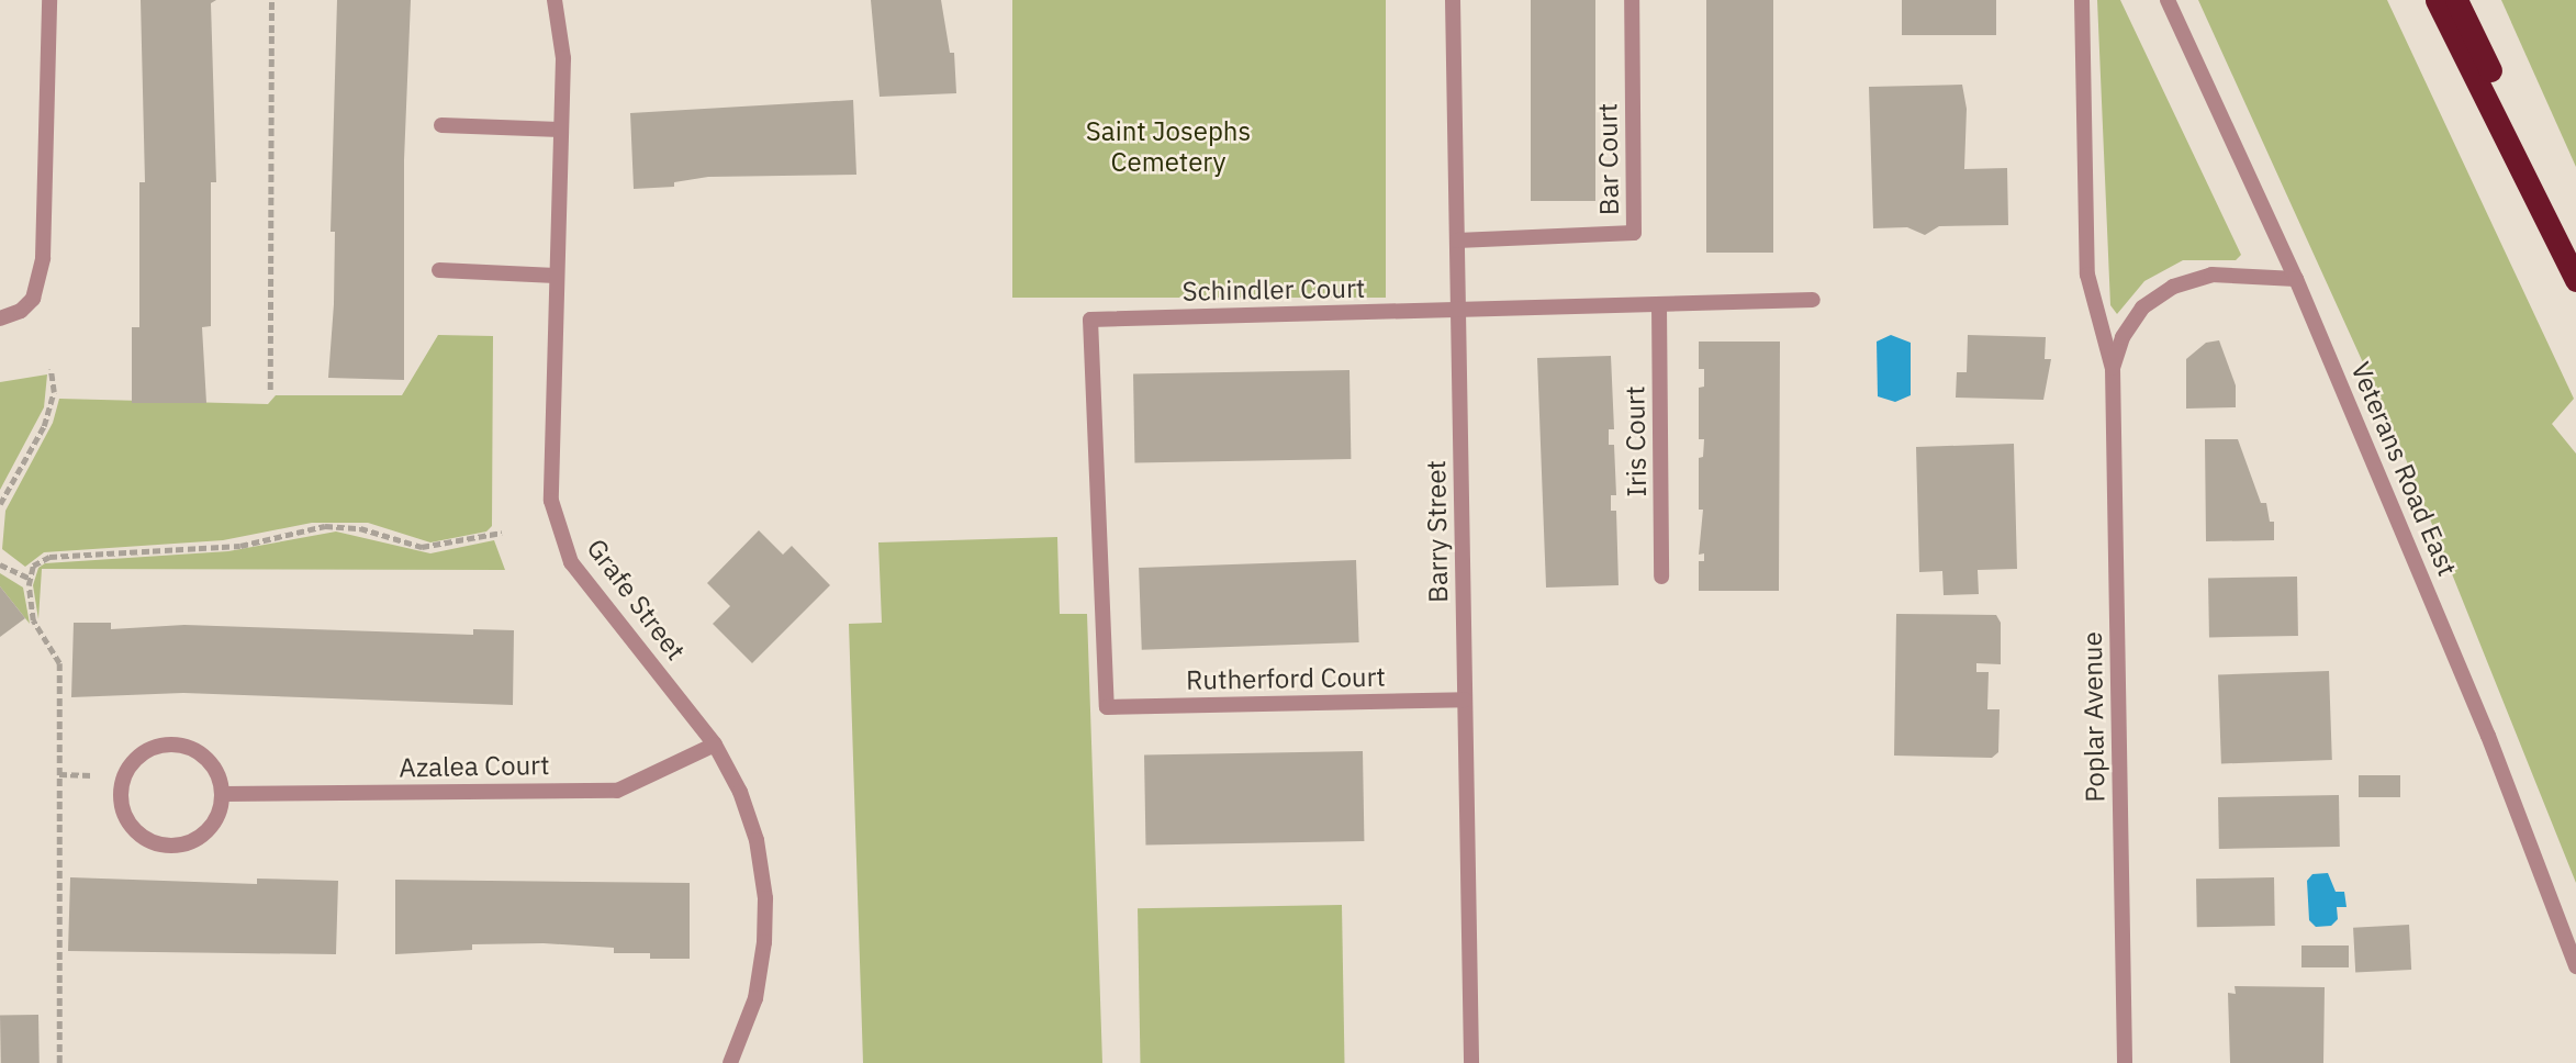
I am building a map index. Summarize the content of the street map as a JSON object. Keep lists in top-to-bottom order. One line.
{"streets":{"street":["Bar Court","Schindler Court","Iris Court","Veterans Road East","Barry Street","Grafe Street","Rutherford Court","Poplar Avenue","Azalea Court"]},"crossings":[["Bar Court","Barry Street"],["Schindler Court","Barry Street"],["Schindler Court","Rutherford Court"],["Veterans Road East","Poplar Avenue"],["Barry Street","Rutherford Court"],["Grafe Street","Azalea Court"]],"parks":["Saint Josephs Cemetery"]}
